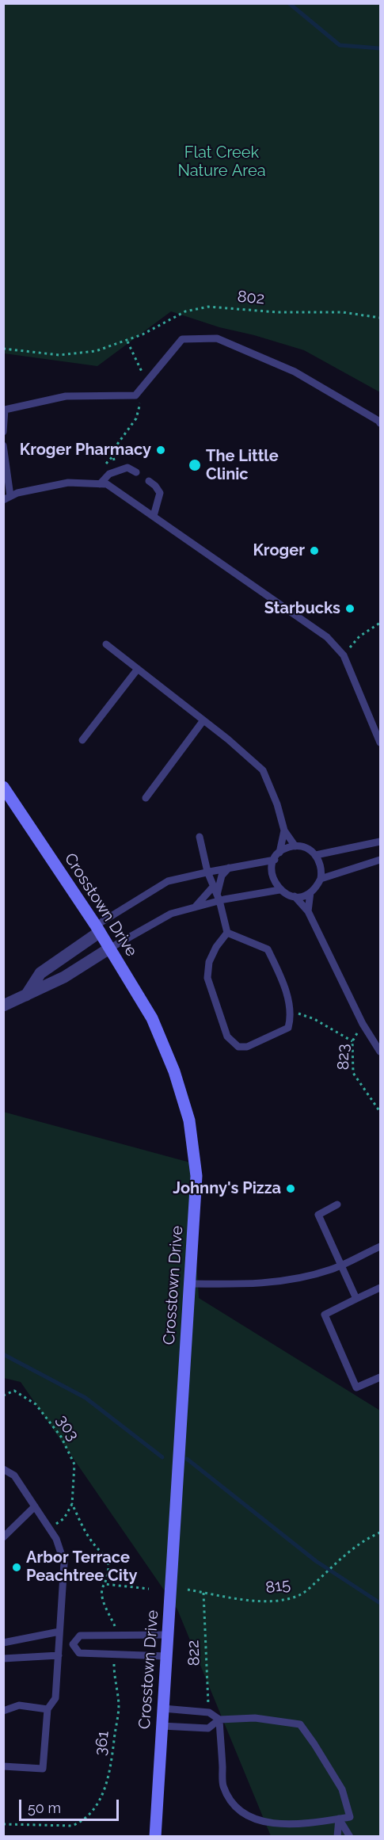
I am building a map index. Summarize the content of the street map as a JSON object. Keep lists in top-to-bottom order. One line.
{"streets":{"street":["Crosstown Drive"],"path":["802","823","303","815","822","361"]},"crossings":[["815","822"]],"parks":["Flat Creek Nature Area"],"places":["Kroger Pharmacy","The Little Clinic","Kroger","Starbucks","Johnny's Pizza","Arbor Terrace Peachtree City"],"scale_bar":"50 m"}
